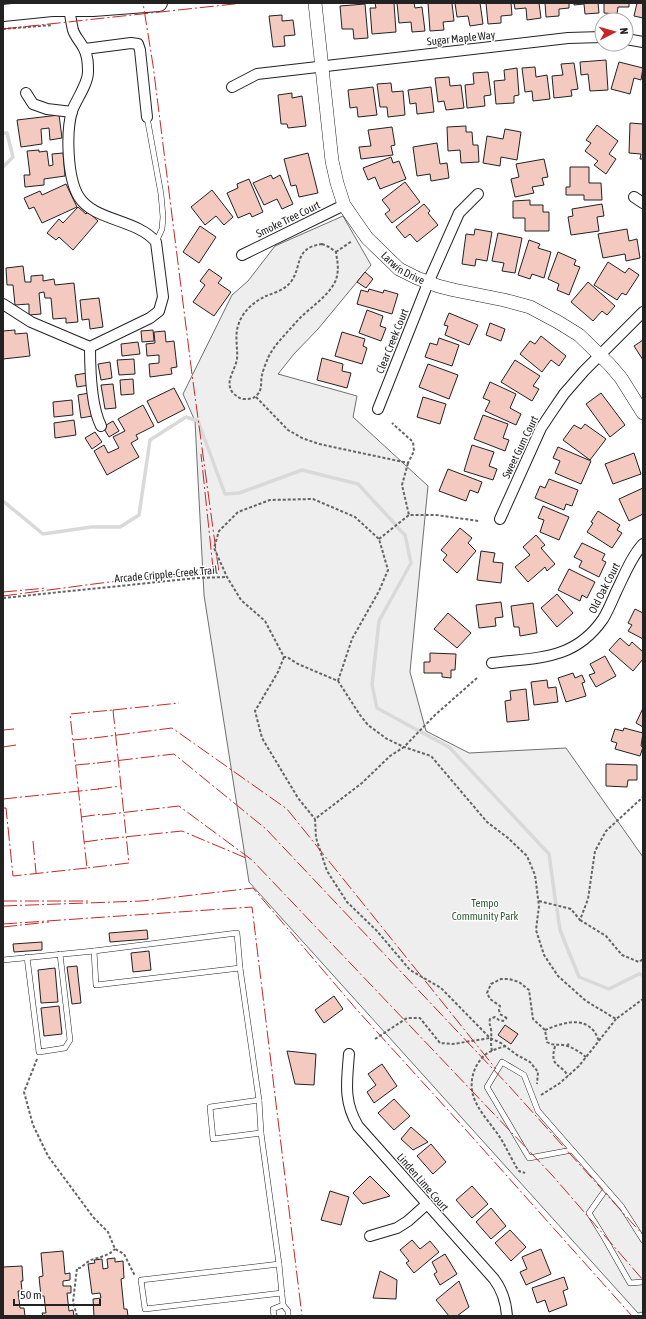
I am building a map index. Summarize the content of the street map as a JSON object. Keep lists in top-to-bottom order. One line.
{"streets":{"street":["Sugar Maple Way","Smoke Tree Court","Larwin Drive","Clear Creek Court","Sweet Gum Court","Old Oak Court","Linden Lime Court"],"path":["Arcade Cripple-Creek Trail"]},"crossings":[["Sugar Maple Way","Larwin Drive"],["Smoke Tree Court","Larwin Drive"],["Larwin Drive","Clear Creek Court"],["Larwin Drive","Sweet Gum Court"]],"parks":["Tempo Community Park"],"scale_bar":"50 m","north":"right"}
